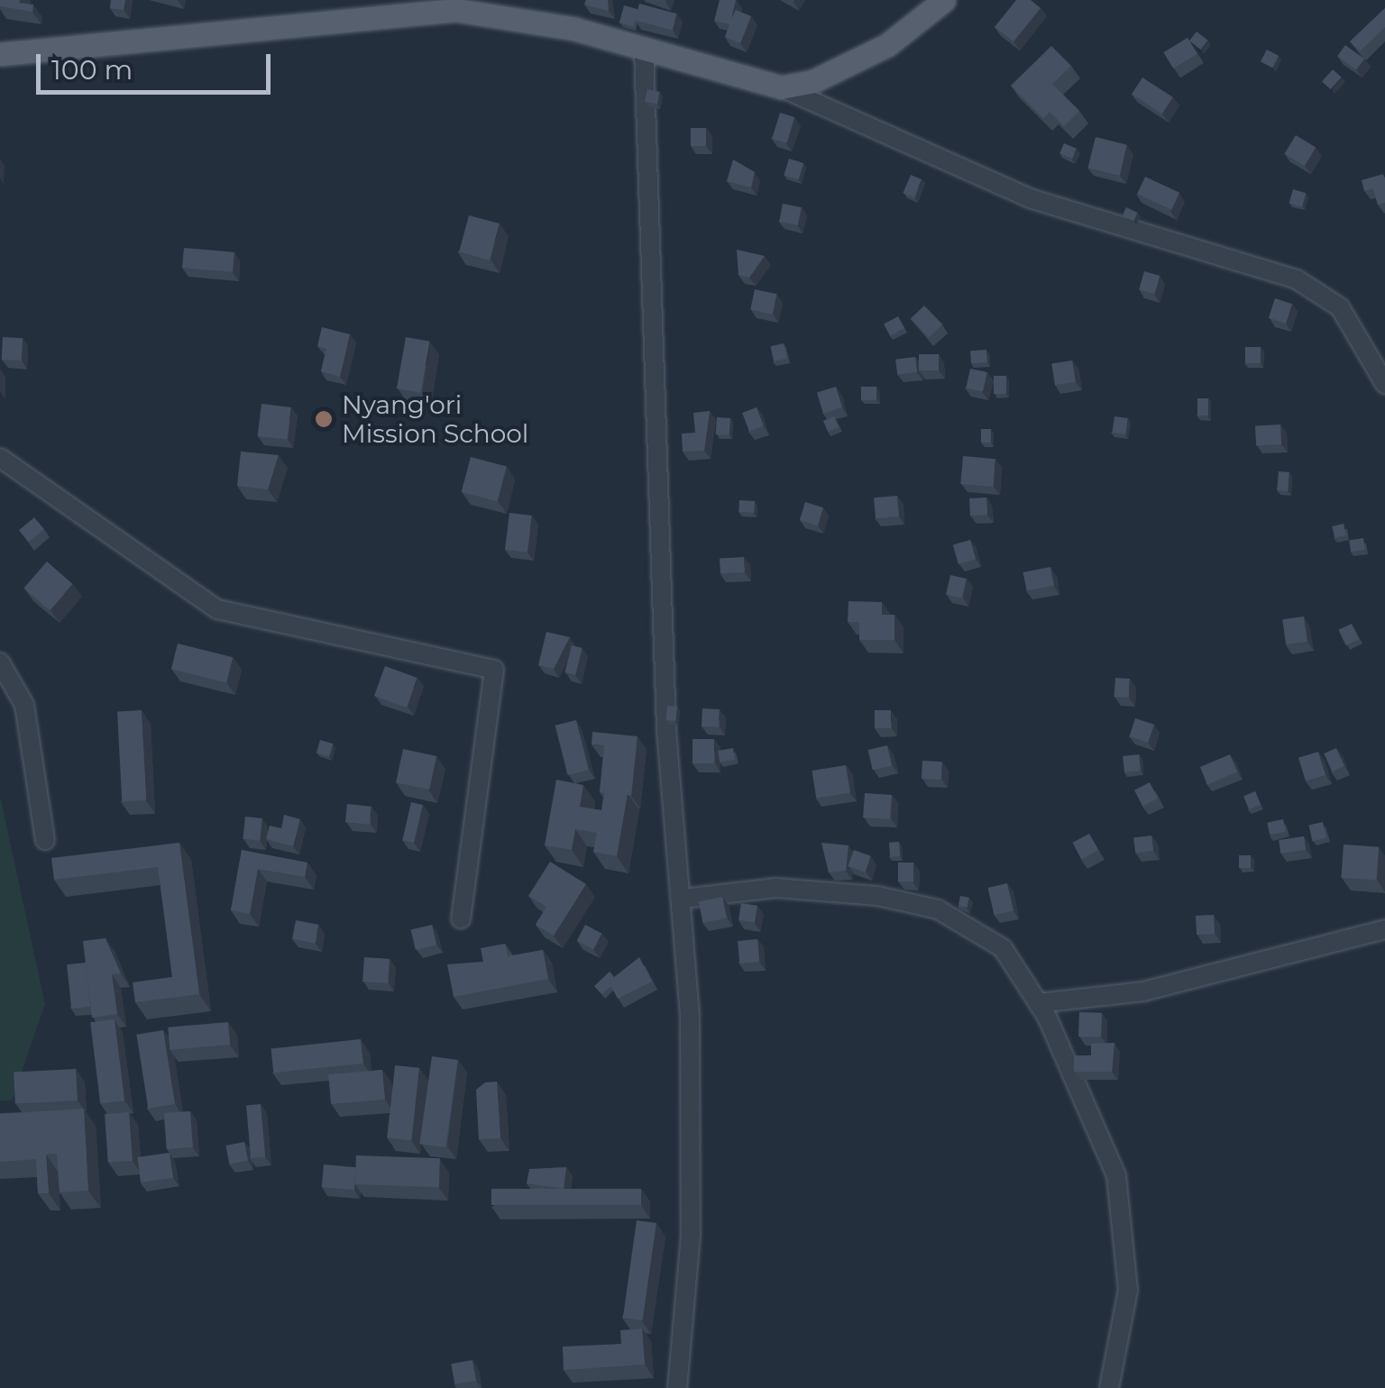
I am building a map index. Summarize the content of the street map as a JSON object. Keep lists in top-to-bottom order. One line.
{"places":["Nyang'ori Mission School"],"scale_bar":"100 m"}
